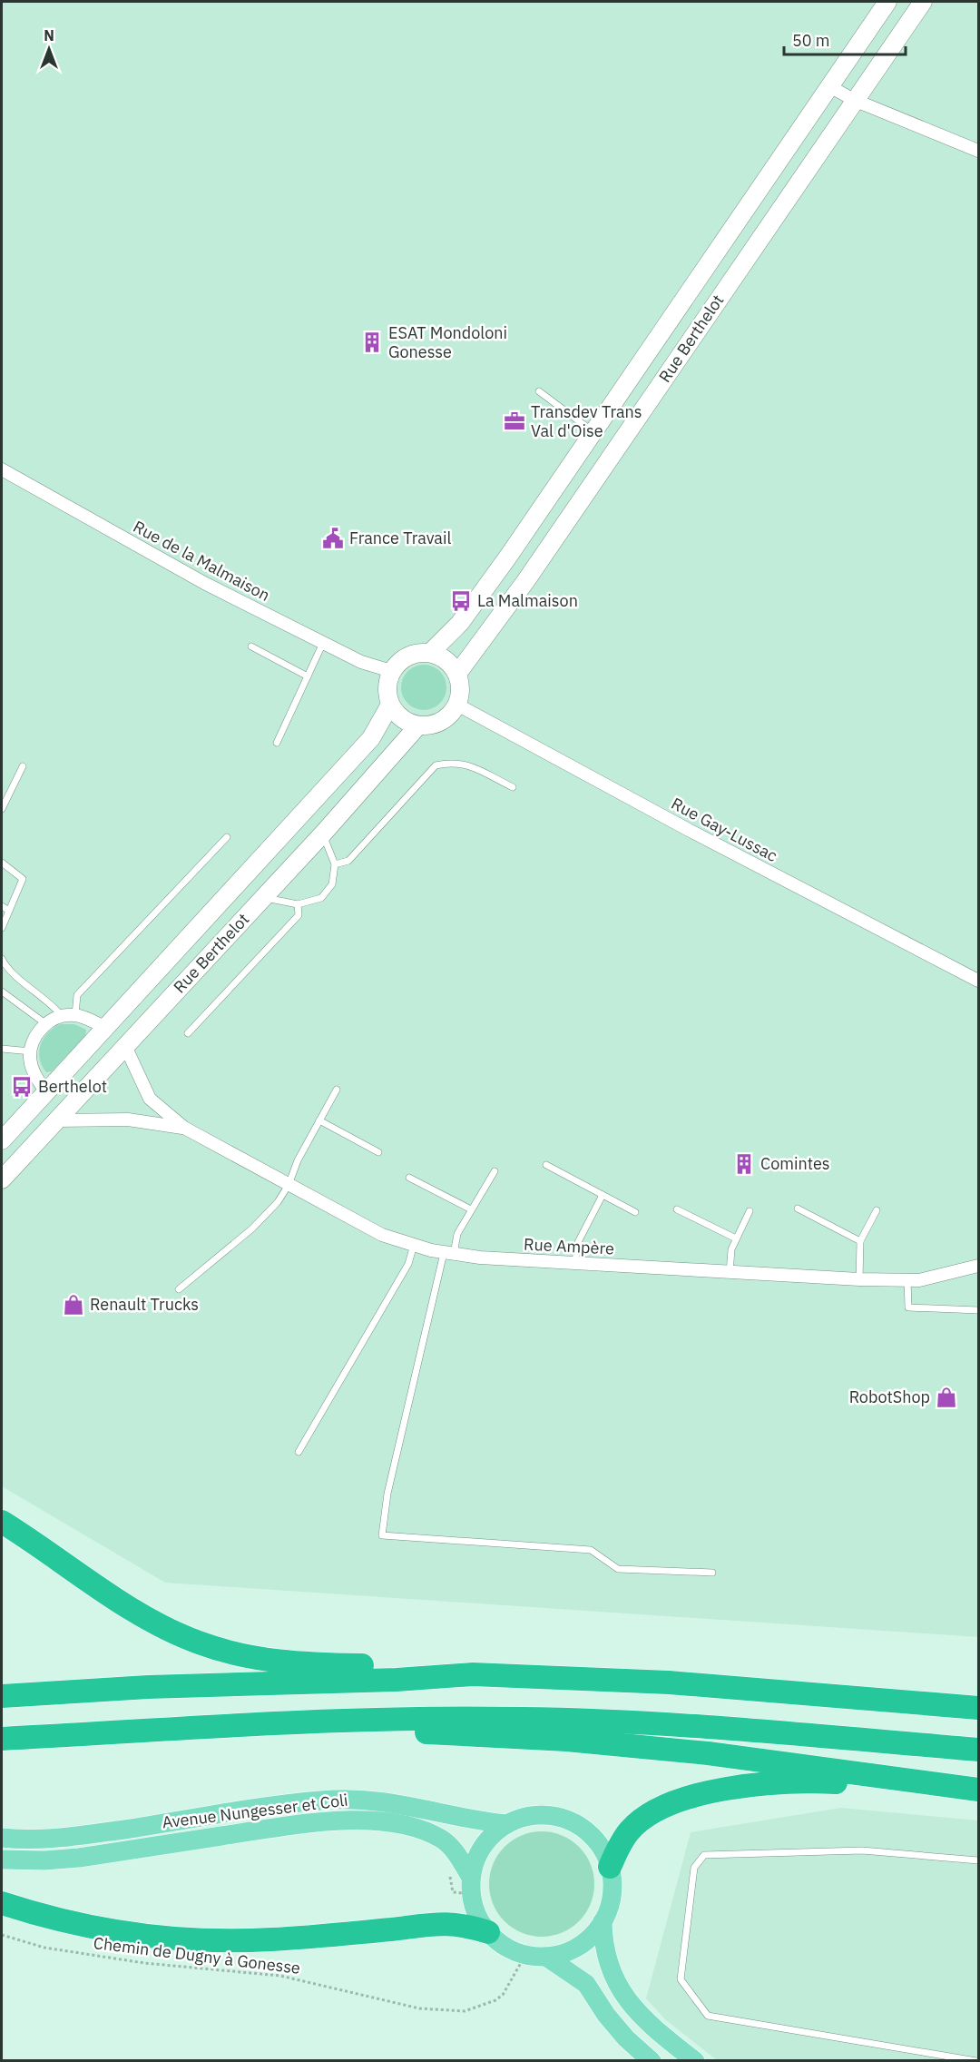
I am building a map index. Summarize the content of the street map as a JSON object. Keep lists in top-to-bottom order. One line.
{"streets":{"main road":["Rue Berthelot","Avenue Nungesser et Coli"],"street":["Rue de la Malmaison","Rue Gay-Lussac","Rue Ampère"],"path":["Chemin de Dugny à Gonesse"]},"crossings":[["Rue Berthelot","Rue de la Malmaison"],["Rue Berthelot","Rue Gay-Lussac"],["Rue Berthelot","Rue Ampère"],["Rue de la Malmaison","Rue Gay-Lussac"],["Avenue Nungesser et Coli","Chemin de Dugny à Gonesse"]],"places":{"building":["ESAT Mondoloni Gonesse","Comintes"],"office":["Transdev Trans Val d'Oise"],"public building":["France Travail"],"bus stop":["La Malmaison","Berthelot"],"shop":["Renault Trucks","RobotShop"]},"scale_bar":"50 m","north":"top"}
